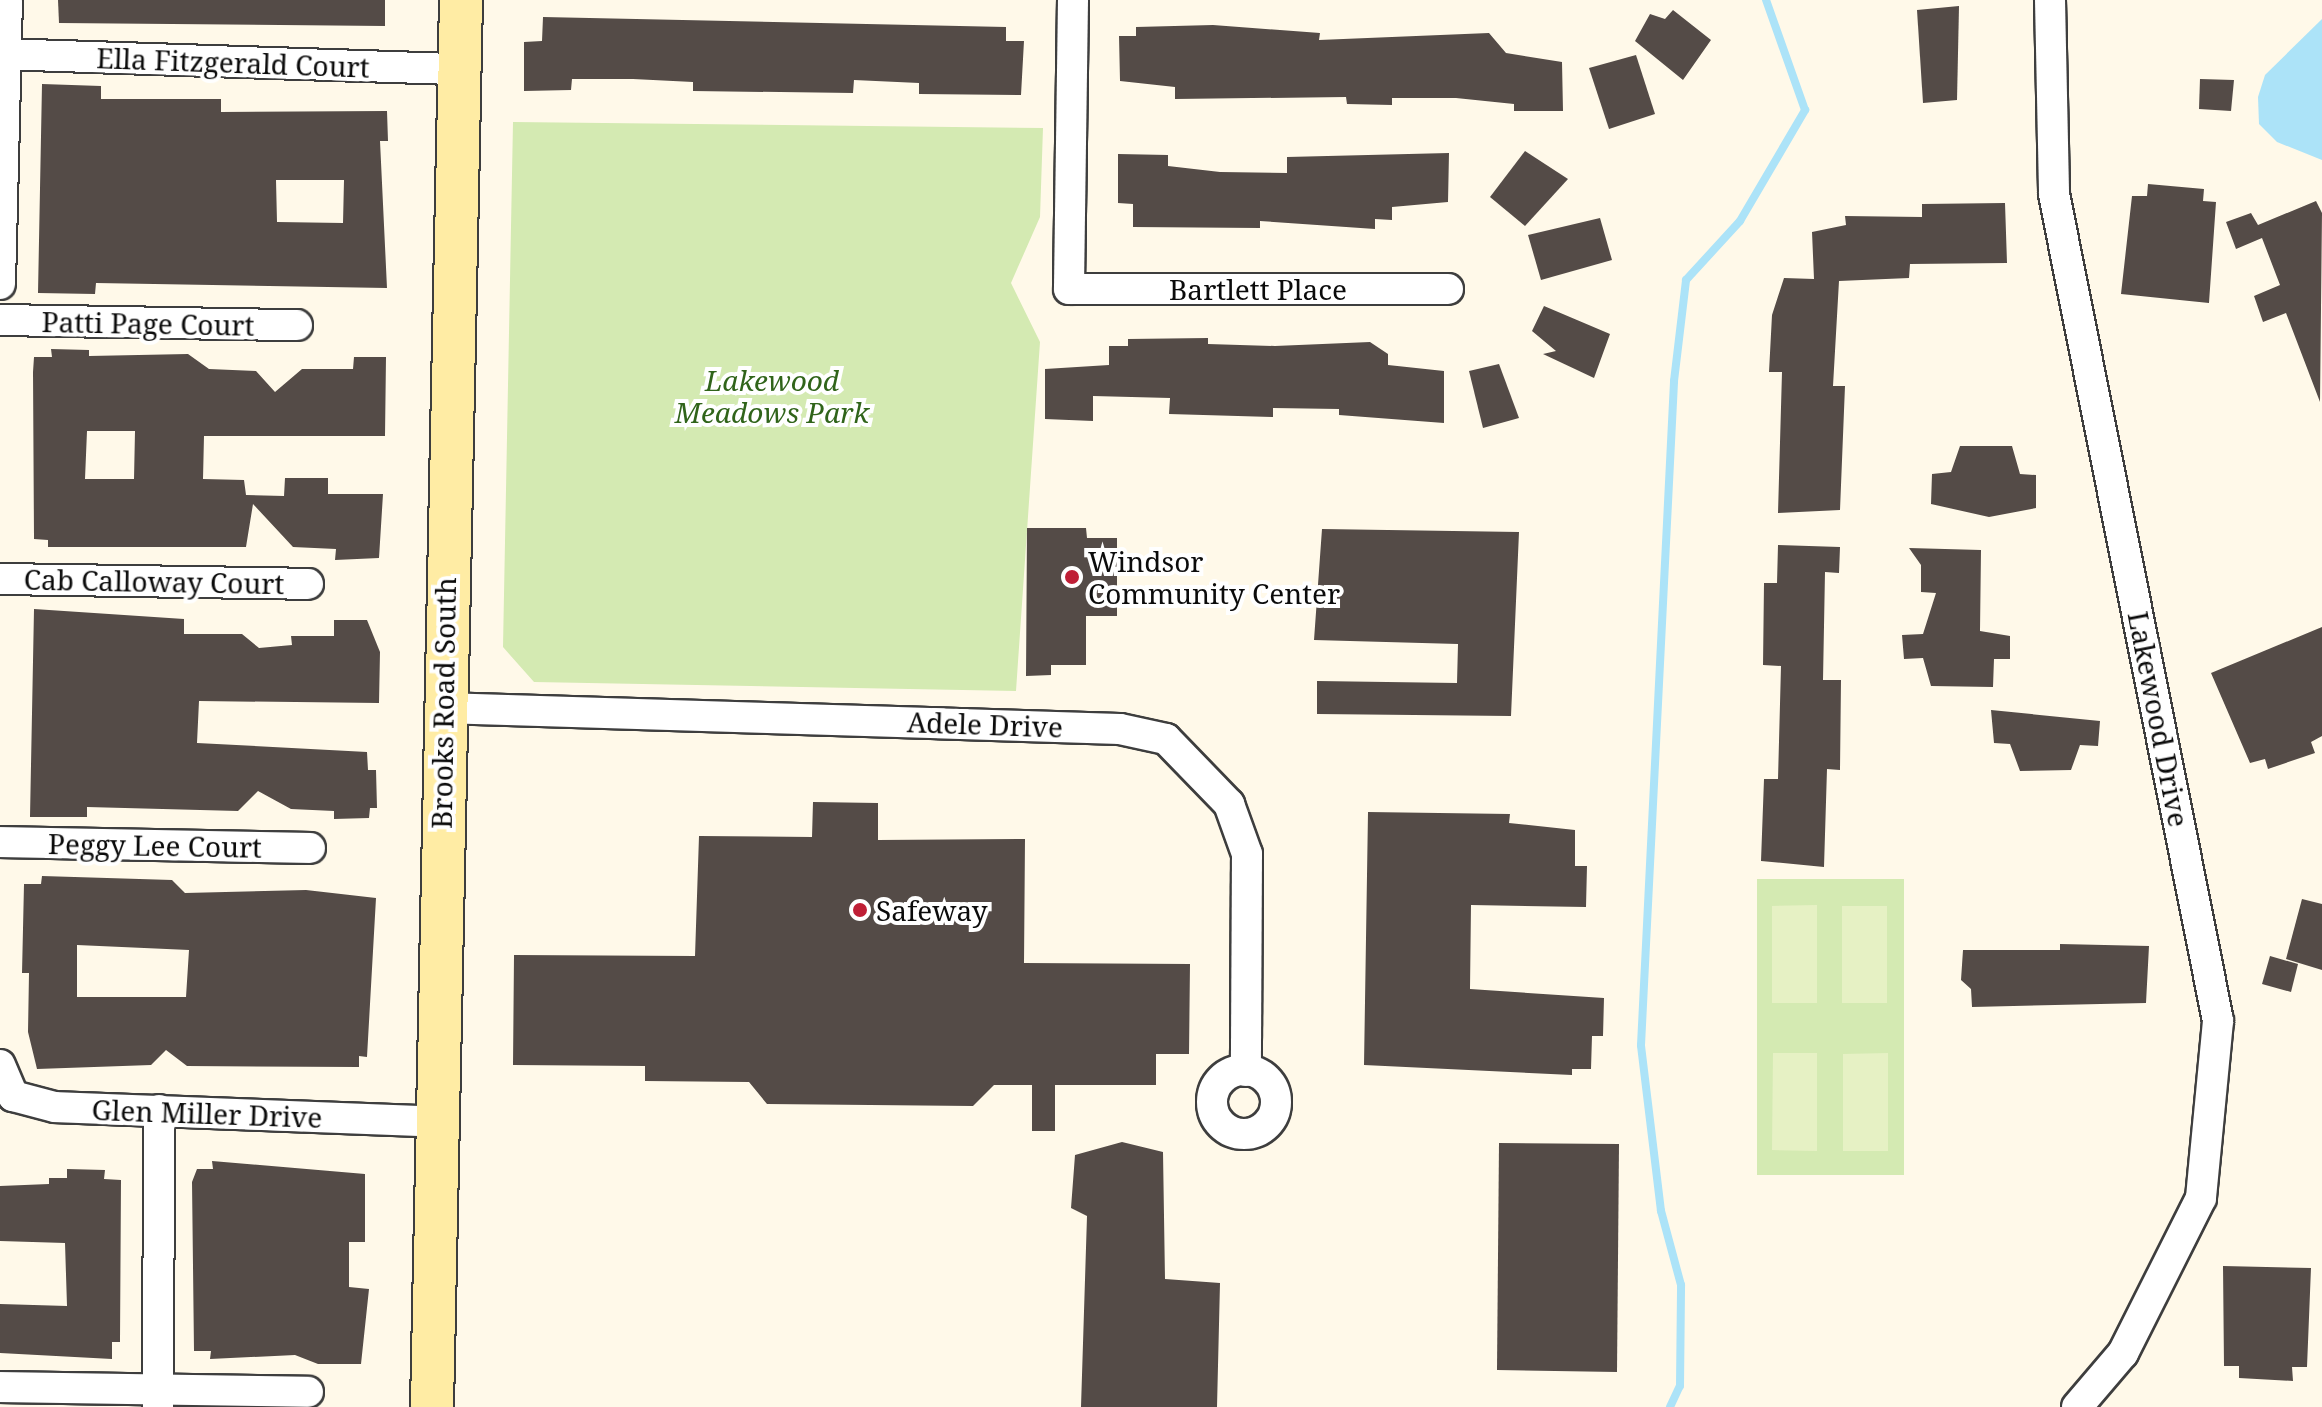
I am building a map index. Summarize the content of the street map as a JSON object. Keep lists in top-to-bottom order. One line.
{"streets":{"street":["Ella Fitzgerald Court","Bartlett Place","Patti Page Court","Cab Calloway Court","Brooks Road South","Lakewood Drive","Adele Drive","Peggy Lee Court","Glen Miller Drive"]},"crossings":[["Ella Fitzgerald Court","Brooks Road South"],["Brooks Road South","Adele Drive"],["Brooks Road South","Glen Miller Drive"]],"parks":["Lakewood Meadows Park"],"places":["Windsor Community Center","Safeway"]}
